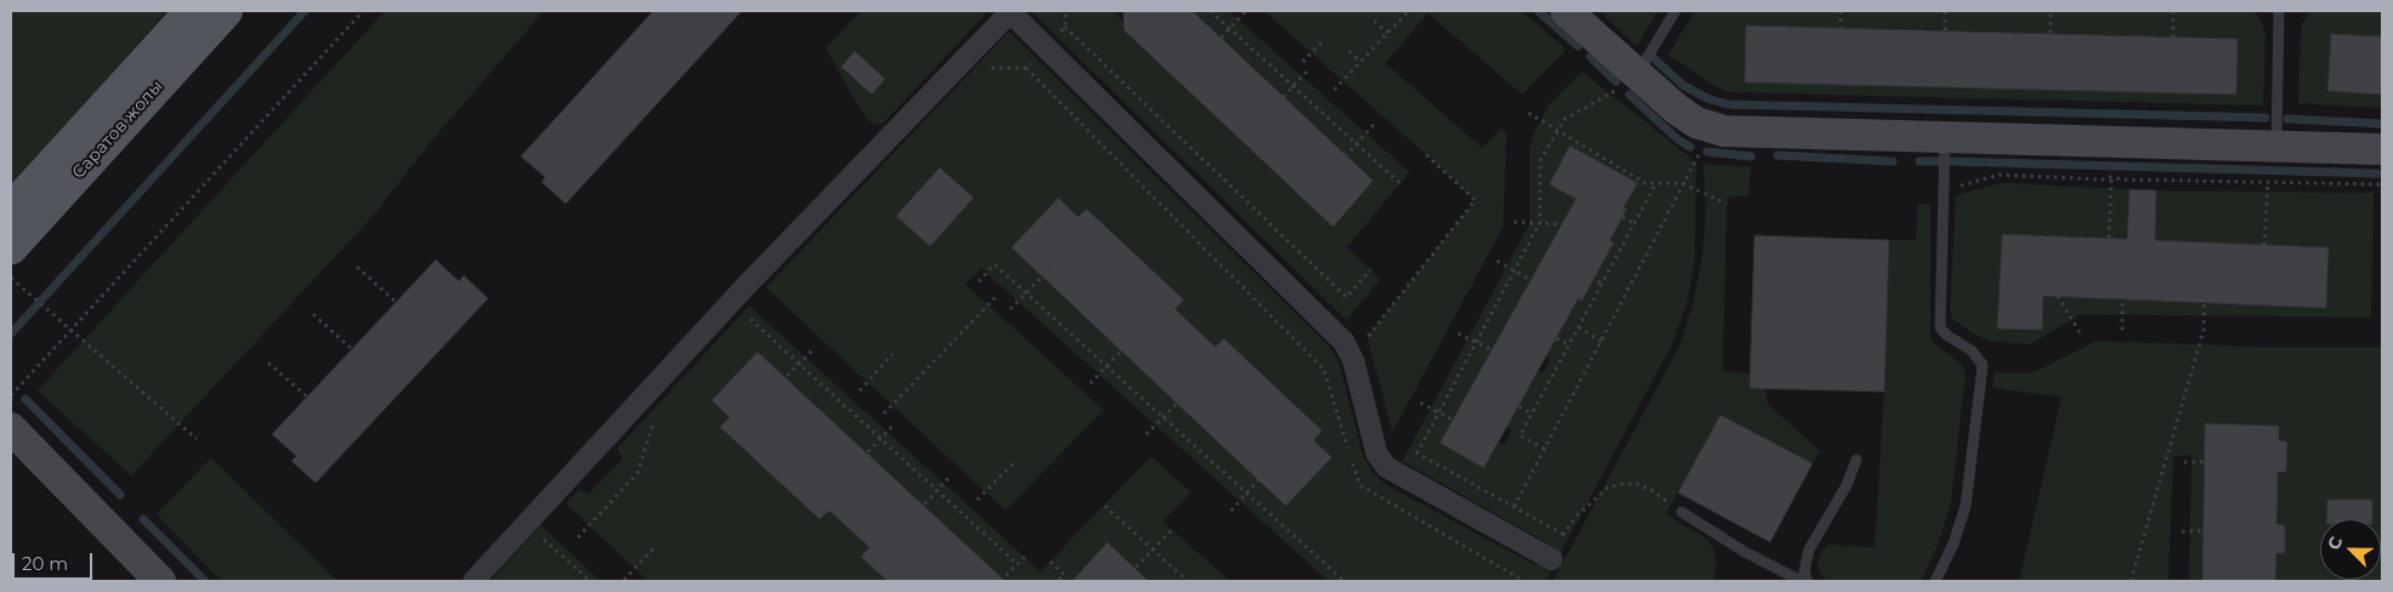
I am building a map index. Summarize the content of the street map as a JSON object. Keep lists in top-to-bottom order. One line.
{"streets":{"main road":["Саратов жолы"]},"scale_bar":"20 m","north":"top left"}
